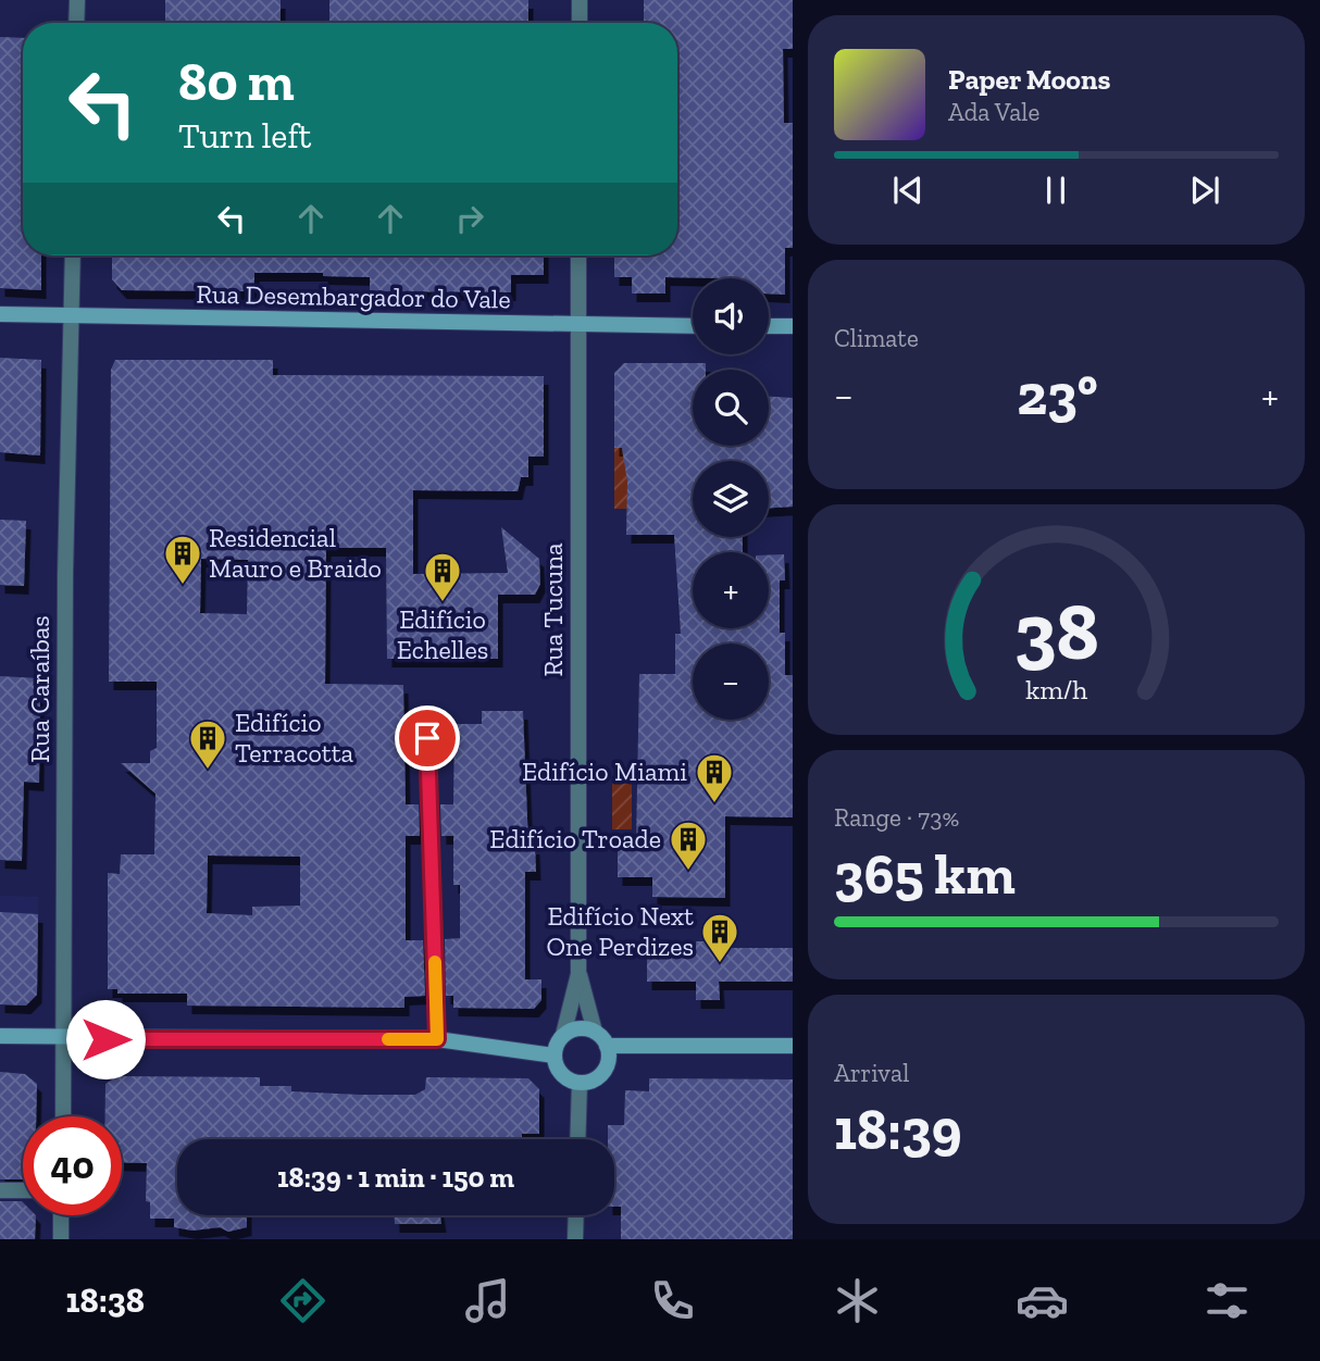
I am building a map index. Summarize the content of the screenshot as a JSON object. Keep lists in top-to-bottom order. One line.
{"streets":{"street":["Rua Desembargador do Vale","Rua Tucuna","Rua Caraíbas"]},"crossings":[["Rua Desembargador do Vale","Rua Tucuna"],["Rua Desembargador do Vale","Rua Caraíbas"]],"places":{"building":["Residencial Mauro e Braido","Edifício Echelles","Edifício Terracotta","Edifício Miami","Edifício Troade","Edifício Next One Perdizes"]},"page":{"turn":["80 m","Turn left"],"song":["Paper Moons","Ada Vale"],"tile":["Climate",["Range · 73%","365 km"],["Arrival","18:39"]],"map_buttons":["+","−"],"heat":["−","23°","+"],"limit":"40","trip":"18:39 · 1 min · 150 m","tabs":"18:38","gauge":["38","km/h"]}}
